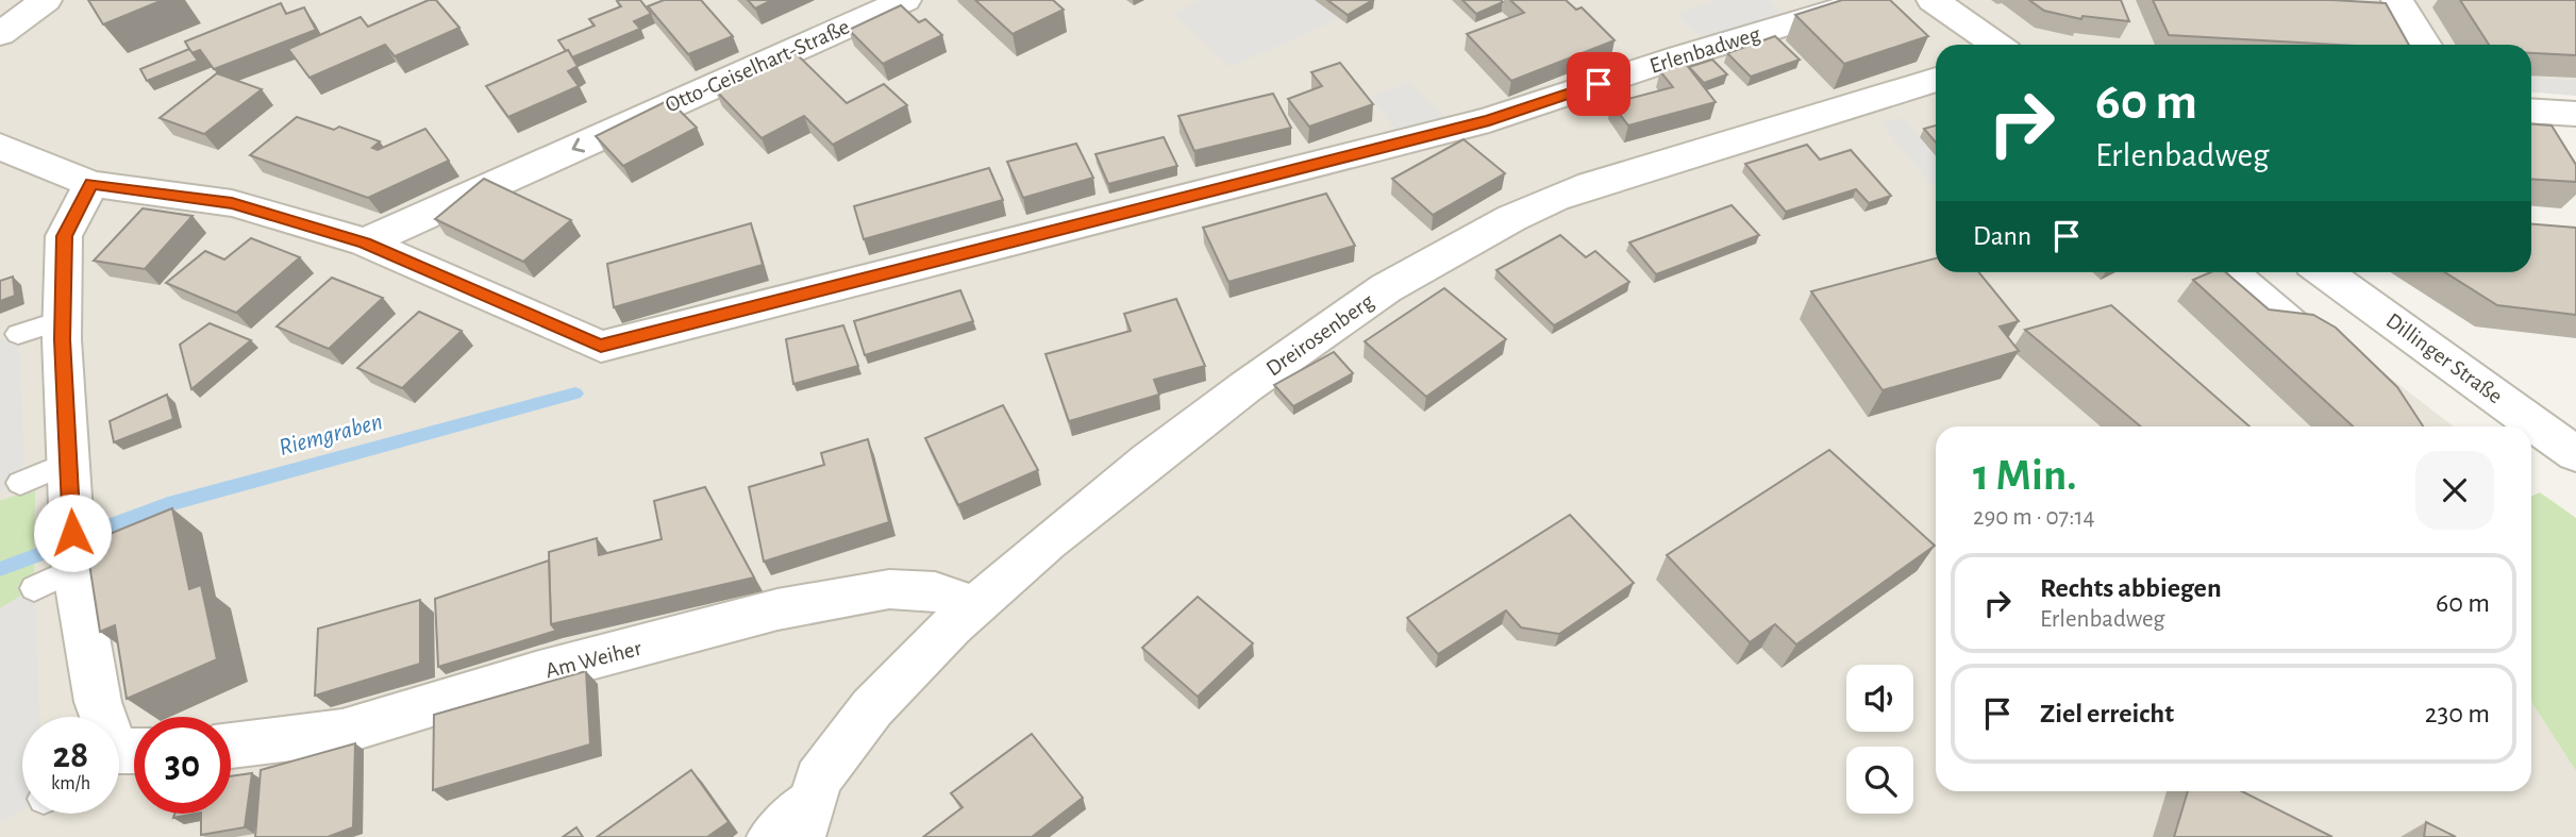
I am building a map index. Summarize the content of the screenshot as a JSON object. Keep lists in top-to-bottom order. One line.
{"streets":{"street":["Erlenbadweg","Otto-Geiselhart-Straße","Dreirosenberg","Dillinger Straße","Am Weiher"]},"crossings":[["Erlenbadweg","Otto-Geiselhart-Straße"],["Dreirosenberg","Am Weiher"]],"one_way":["Otto-Geiselhart-Straße"],"water":["Riemgraben"],"page":{"turn":["60 m","Erlenbadweg"],"then":"Dann","heading":["1 Min.","290 m · 07:14"],"list":[{"name":"Rechts abbiegen","note":"Erlenbadweg","value":"60 m"},{"name":"Ziel erreicht","value":"230 m"}],"speed":"28 km/h","limit":"30"}}
